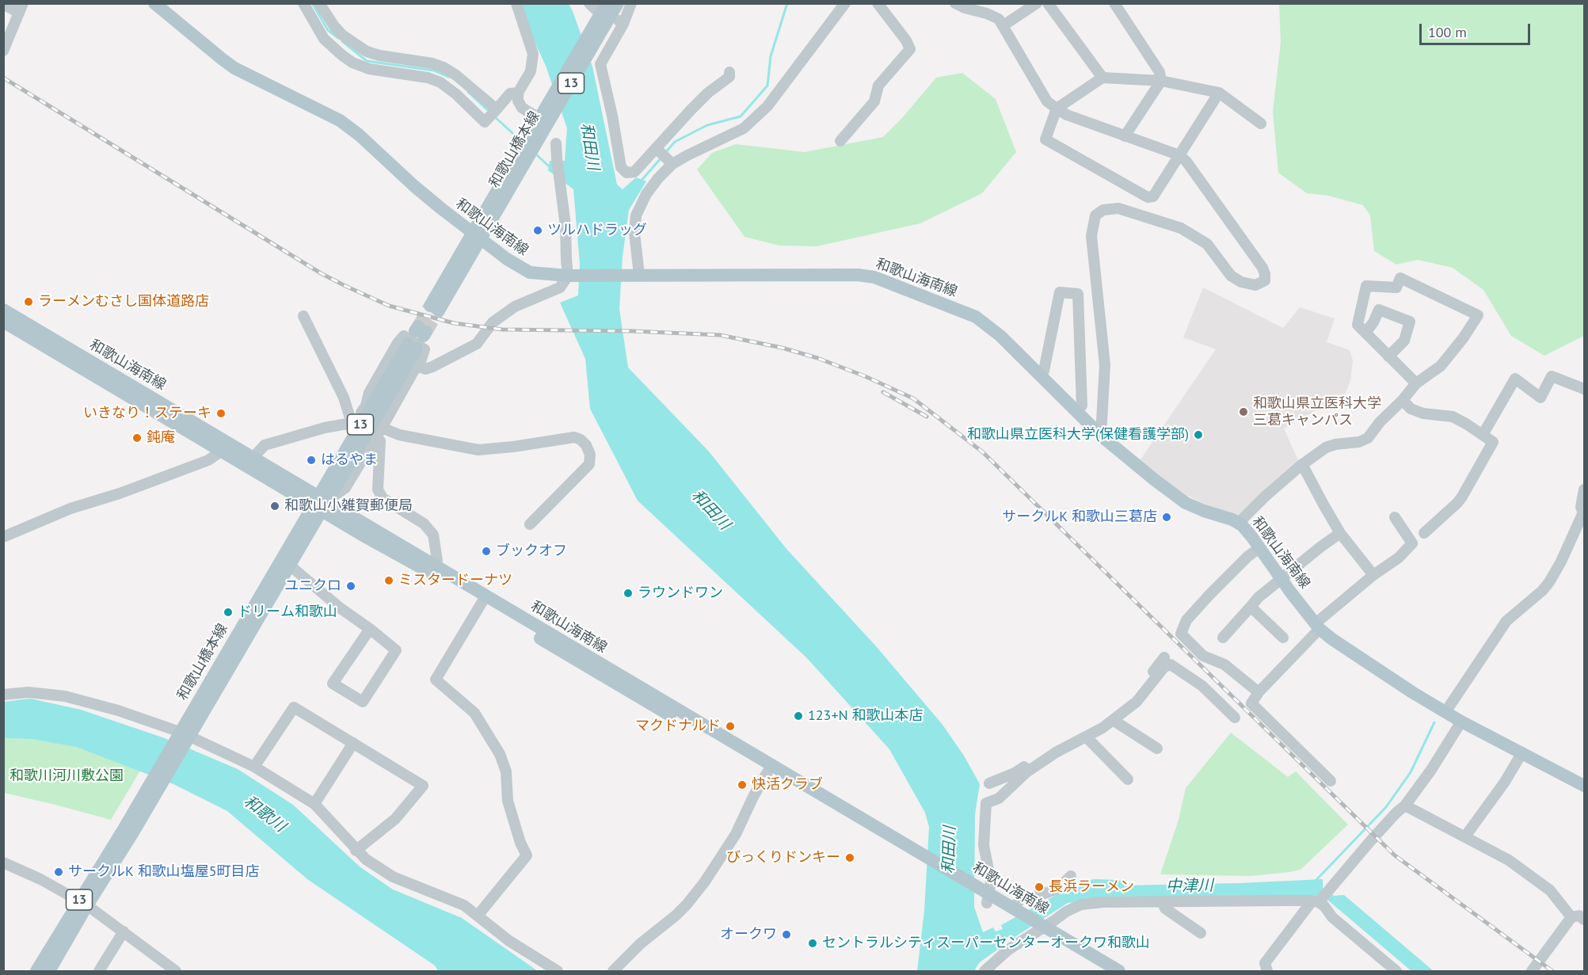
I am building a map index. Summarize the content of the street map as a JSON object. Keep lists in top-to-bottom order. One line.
{"streets":{"main road":["13","和歌山橋本線","和歌山海南線"]},"crossings":[["和歌山橋本線","和歌山海南線"]],"water":["和田川","和歌川","中津川"],"parks":["和歌川河川敷公園"],"places":["ツルハドラッグ","ラーメンむさし国体道路店","和歌山県立医科大学 三葛キャンパス","いきなり！ステーキ","和歌山県立医科大学(保健看護学部)","鈍庵","はるやま","和歌山小雑賀郵便局","サークルK 和歌山三葛店","ブックオフ","ミスタードーナツ","ユニクロ","ラウンドワン","ドリーム和歌山","123+N 和歌山本店","マクドナルド","快活クラブ","びっくりドンキー","サークルK 和歌山塩屋5町目店","長浜ラーメン","オークワ","セントラルシティスーパーセンターオークワ和歌山"],"scale_bar":"100 m"}
